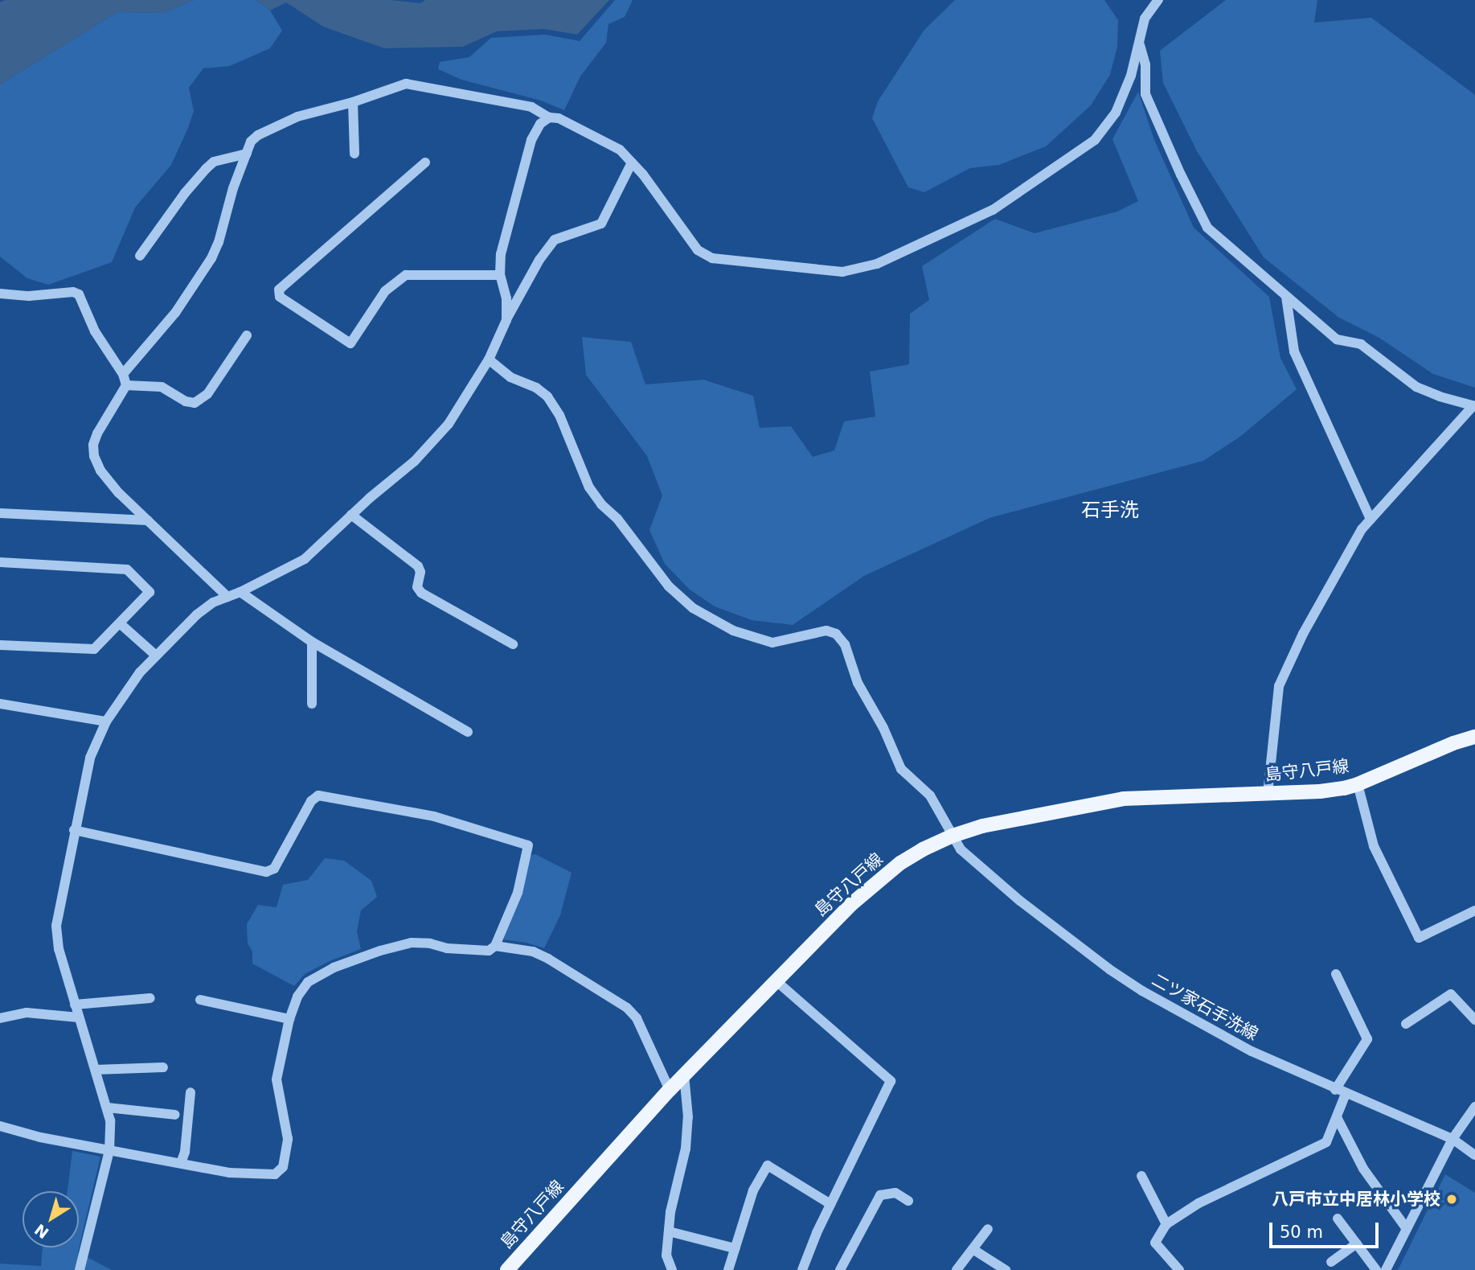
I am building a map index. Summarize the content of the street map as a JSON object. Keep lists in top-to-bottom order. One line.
{"streets":{"main road":["島守八戸線"],"street":["二ツ家石手洗線"]},"crossings":[["島守八戸線","二ツ家石手洗線"]],"districts":["石手洗"],"places":["八戸市立中居林小学校"],"scale_bar":"50 m","north":"bottom left"}
